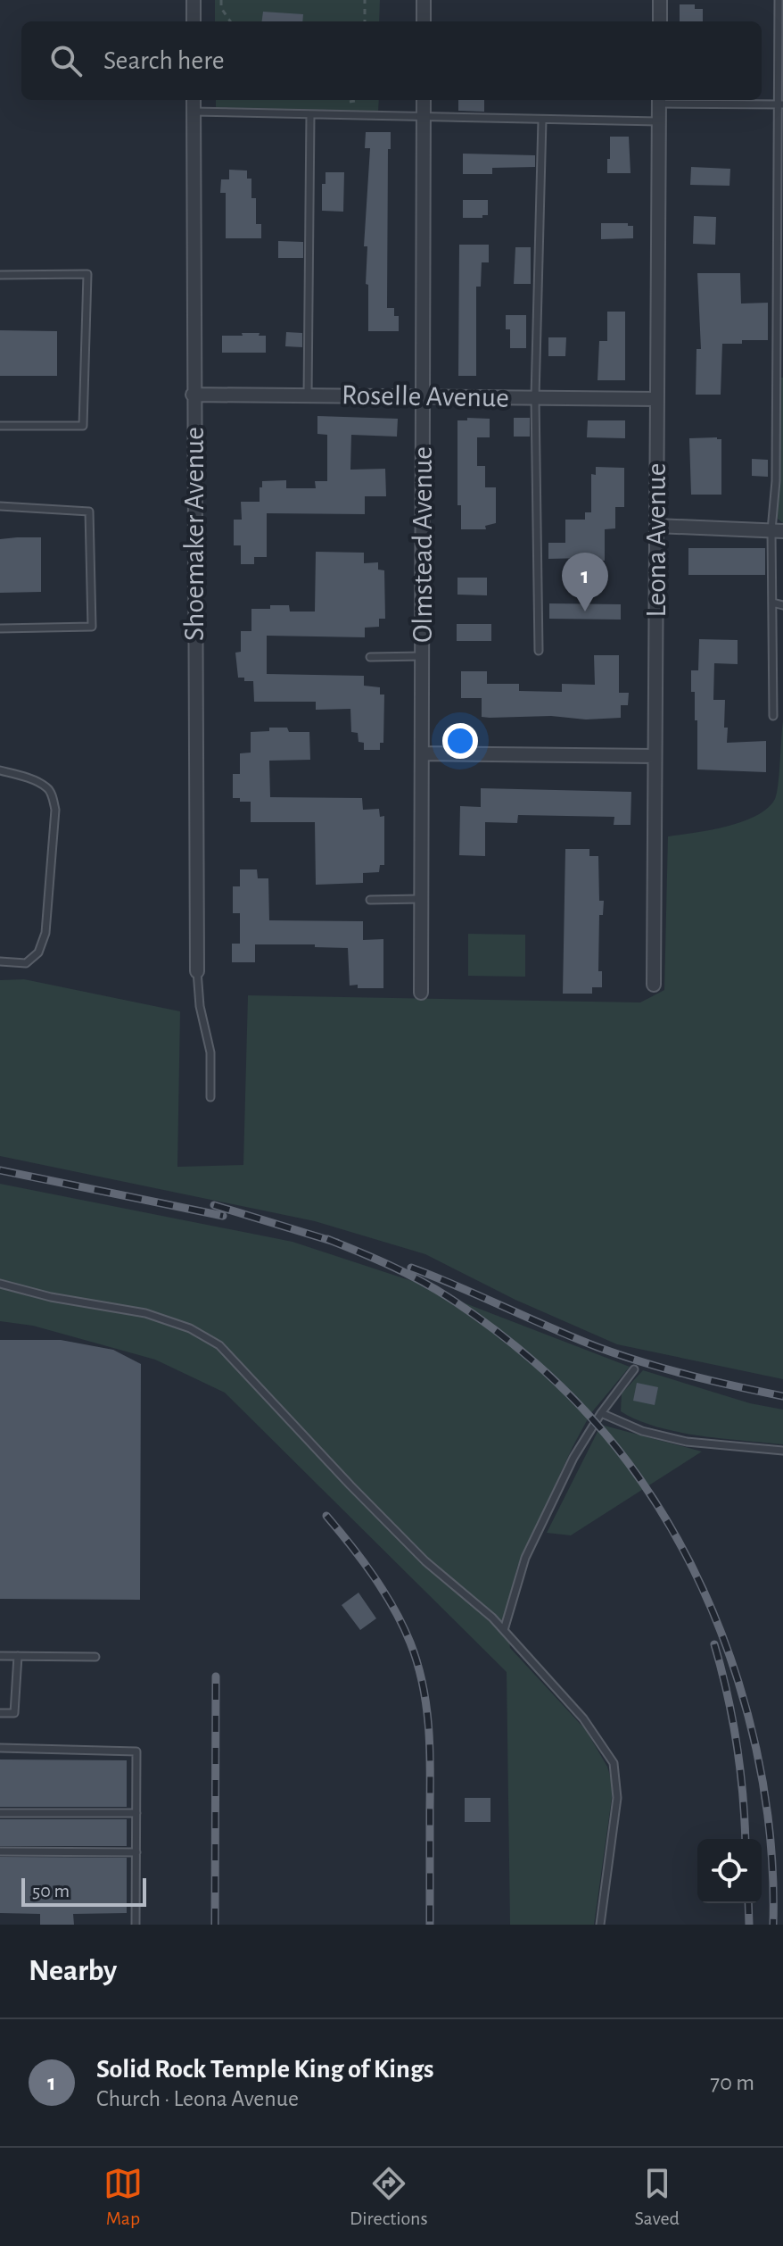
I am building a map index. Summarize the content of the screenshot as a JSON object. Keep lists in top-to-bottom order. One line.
{"streets":{"street":["Roselle Avenue","Shoemaker Avenue","Leona Avenue","Olmstead Avenue"]},"crossings":[["Roselle Avenue","Shoemaker Avenue"],["Roselle Avenue","Leona Avenue"],["Roselle Avenue","Olmstead Avenue"]],"scale_bar":"50 m","page":{"search":"Search here","pins":"1","scale":"50 m","heading":"Nearby","list":[{"mark":"1","name":"Solid Rock Temple King of Kings","note":"Church · Leona Avenue","value":"70 m"}],"nav":["Map","Directions","Saved"]}}
